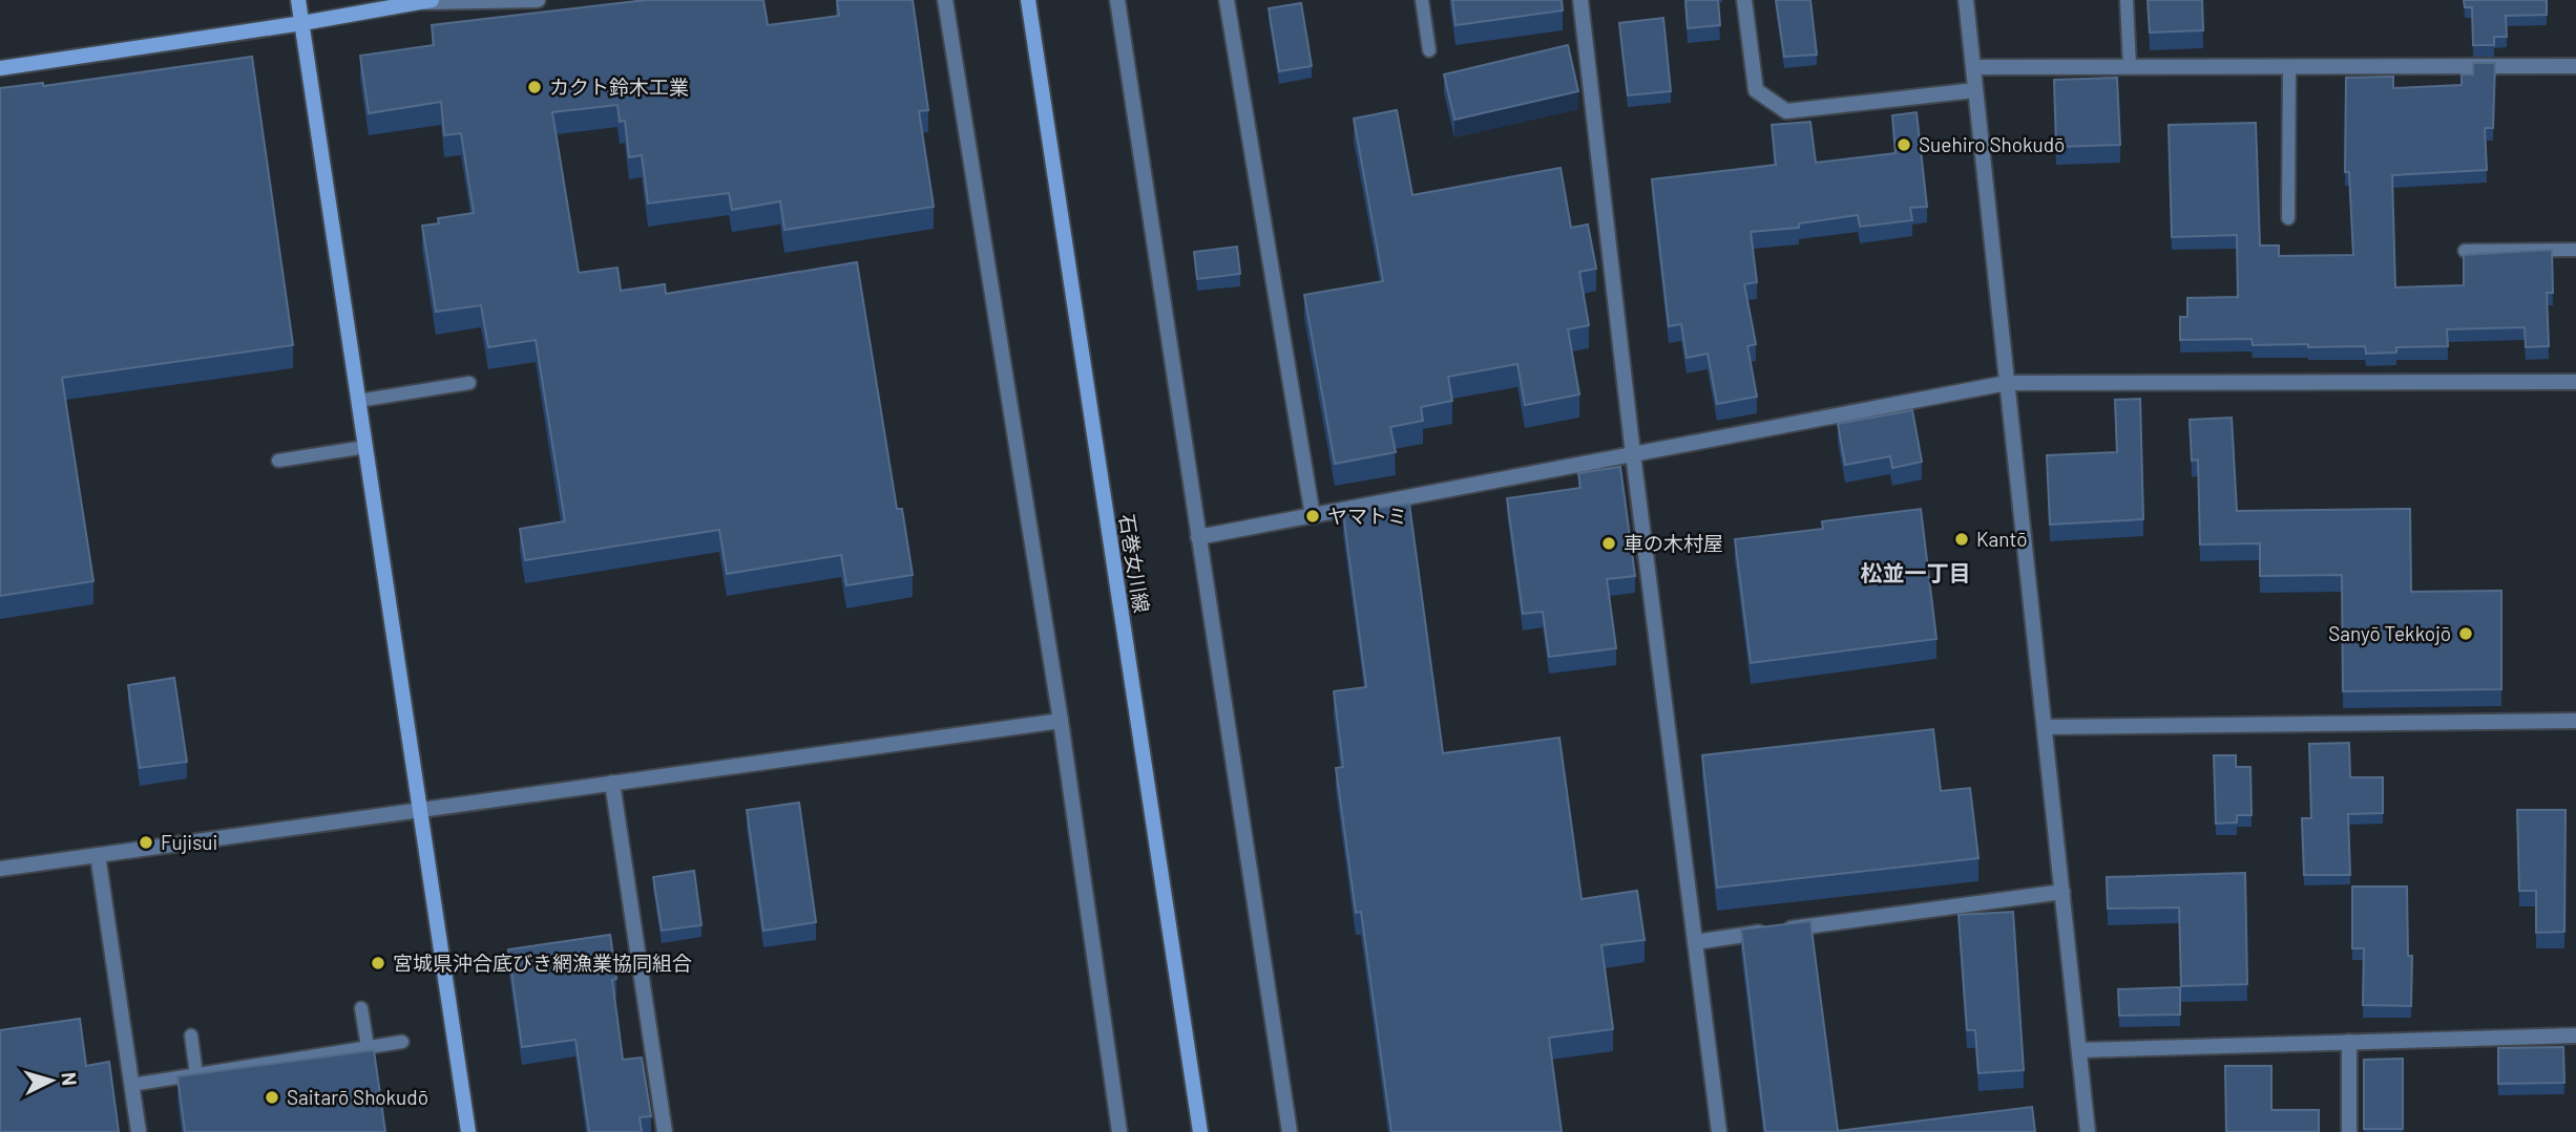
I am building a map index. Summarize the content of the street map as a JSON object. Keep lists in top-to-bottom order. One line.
{"streets":{"street":["石巻女川線"]},"districts":["松並一丁目"],"places":["カクト鈴木工業","Suehiro Shokudō","ヤマトミ","Kantō","車の木村屋","Sanyō Tekkojō","Fujisui","宮城県沖合底びき網漁業協同組合","Saitarō Shokudō"],"north":"right"}
